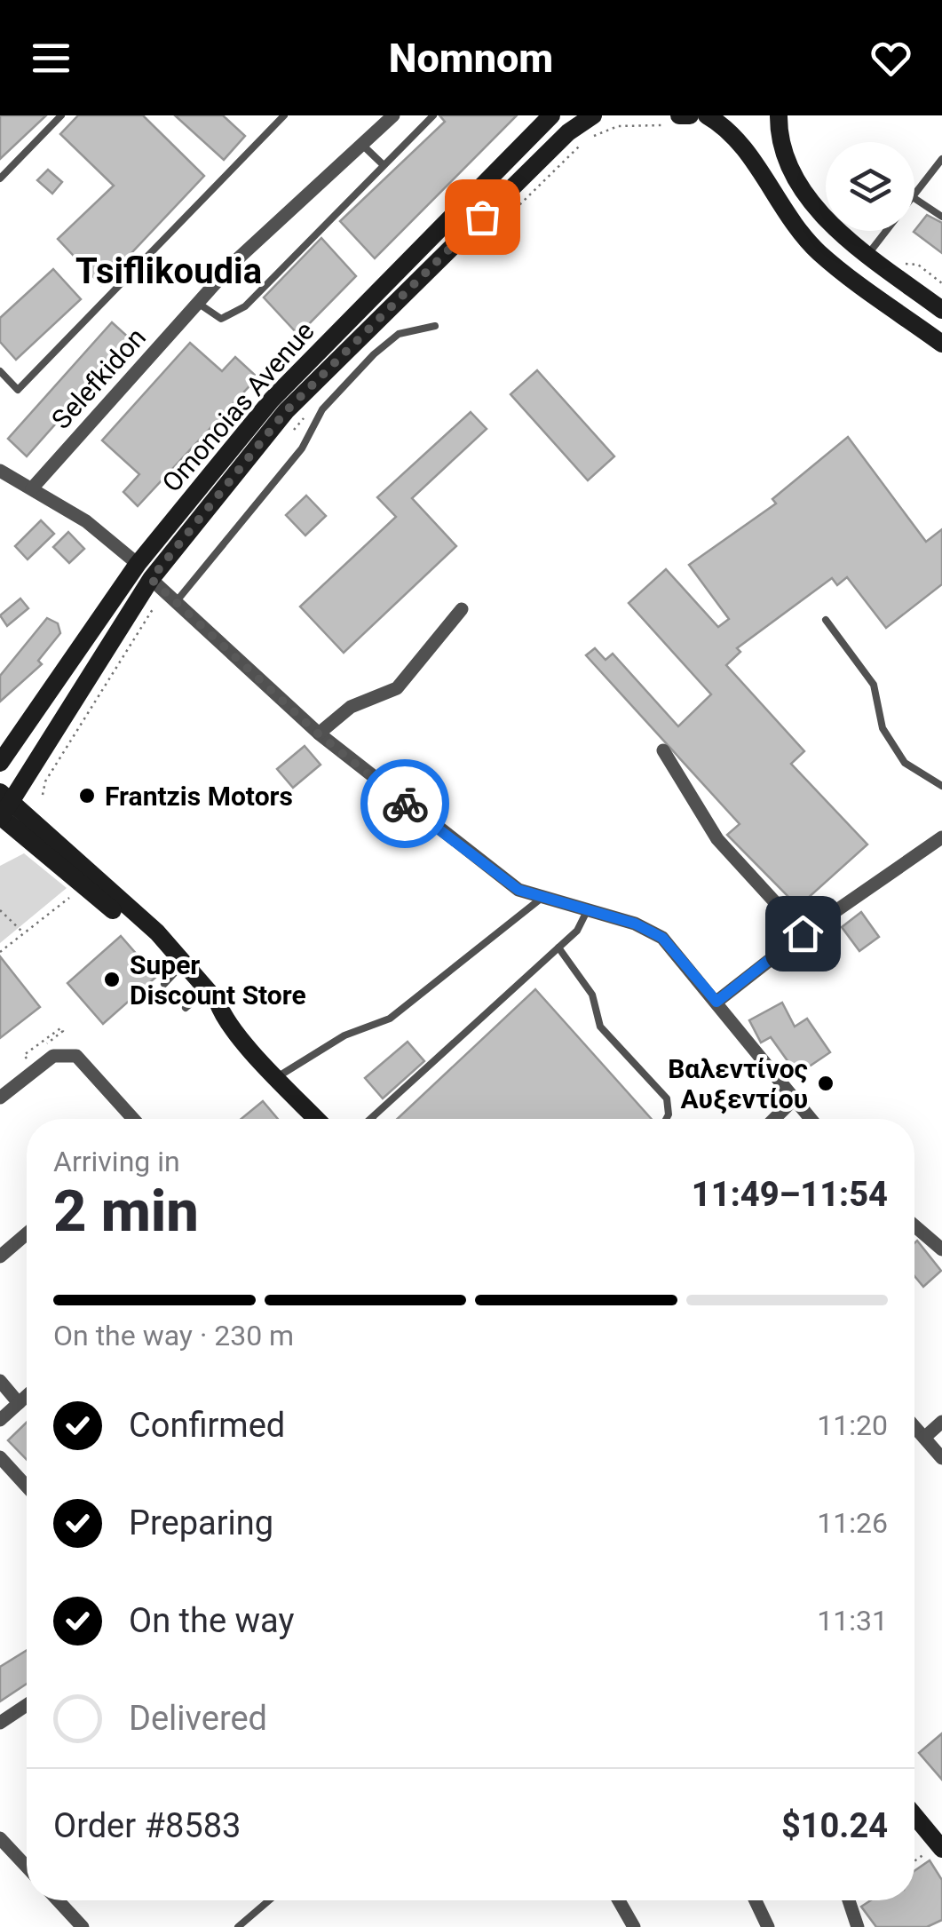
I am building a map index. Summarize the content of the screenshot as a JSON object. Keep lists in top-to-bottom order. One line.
{"streets":{"main road":["Omonoias Avenue"],"street":["Selefkidon"]},"districts":["Tsiflikoudia"],"places":["Frantzis Motors","Super Discount Store","Βαλεντίνος Αυξεντίου"],"page":{"header":"Nomnom","heading":["2 min","Arriving in","11:49–11:54"],"panel":["Order #8583","$10.24"],"bar":"On the way · 230 m","list":[["Confirmed","11:20"],["Preparing","11:26"],["On the way","11:31"],"Delivered"]}}
